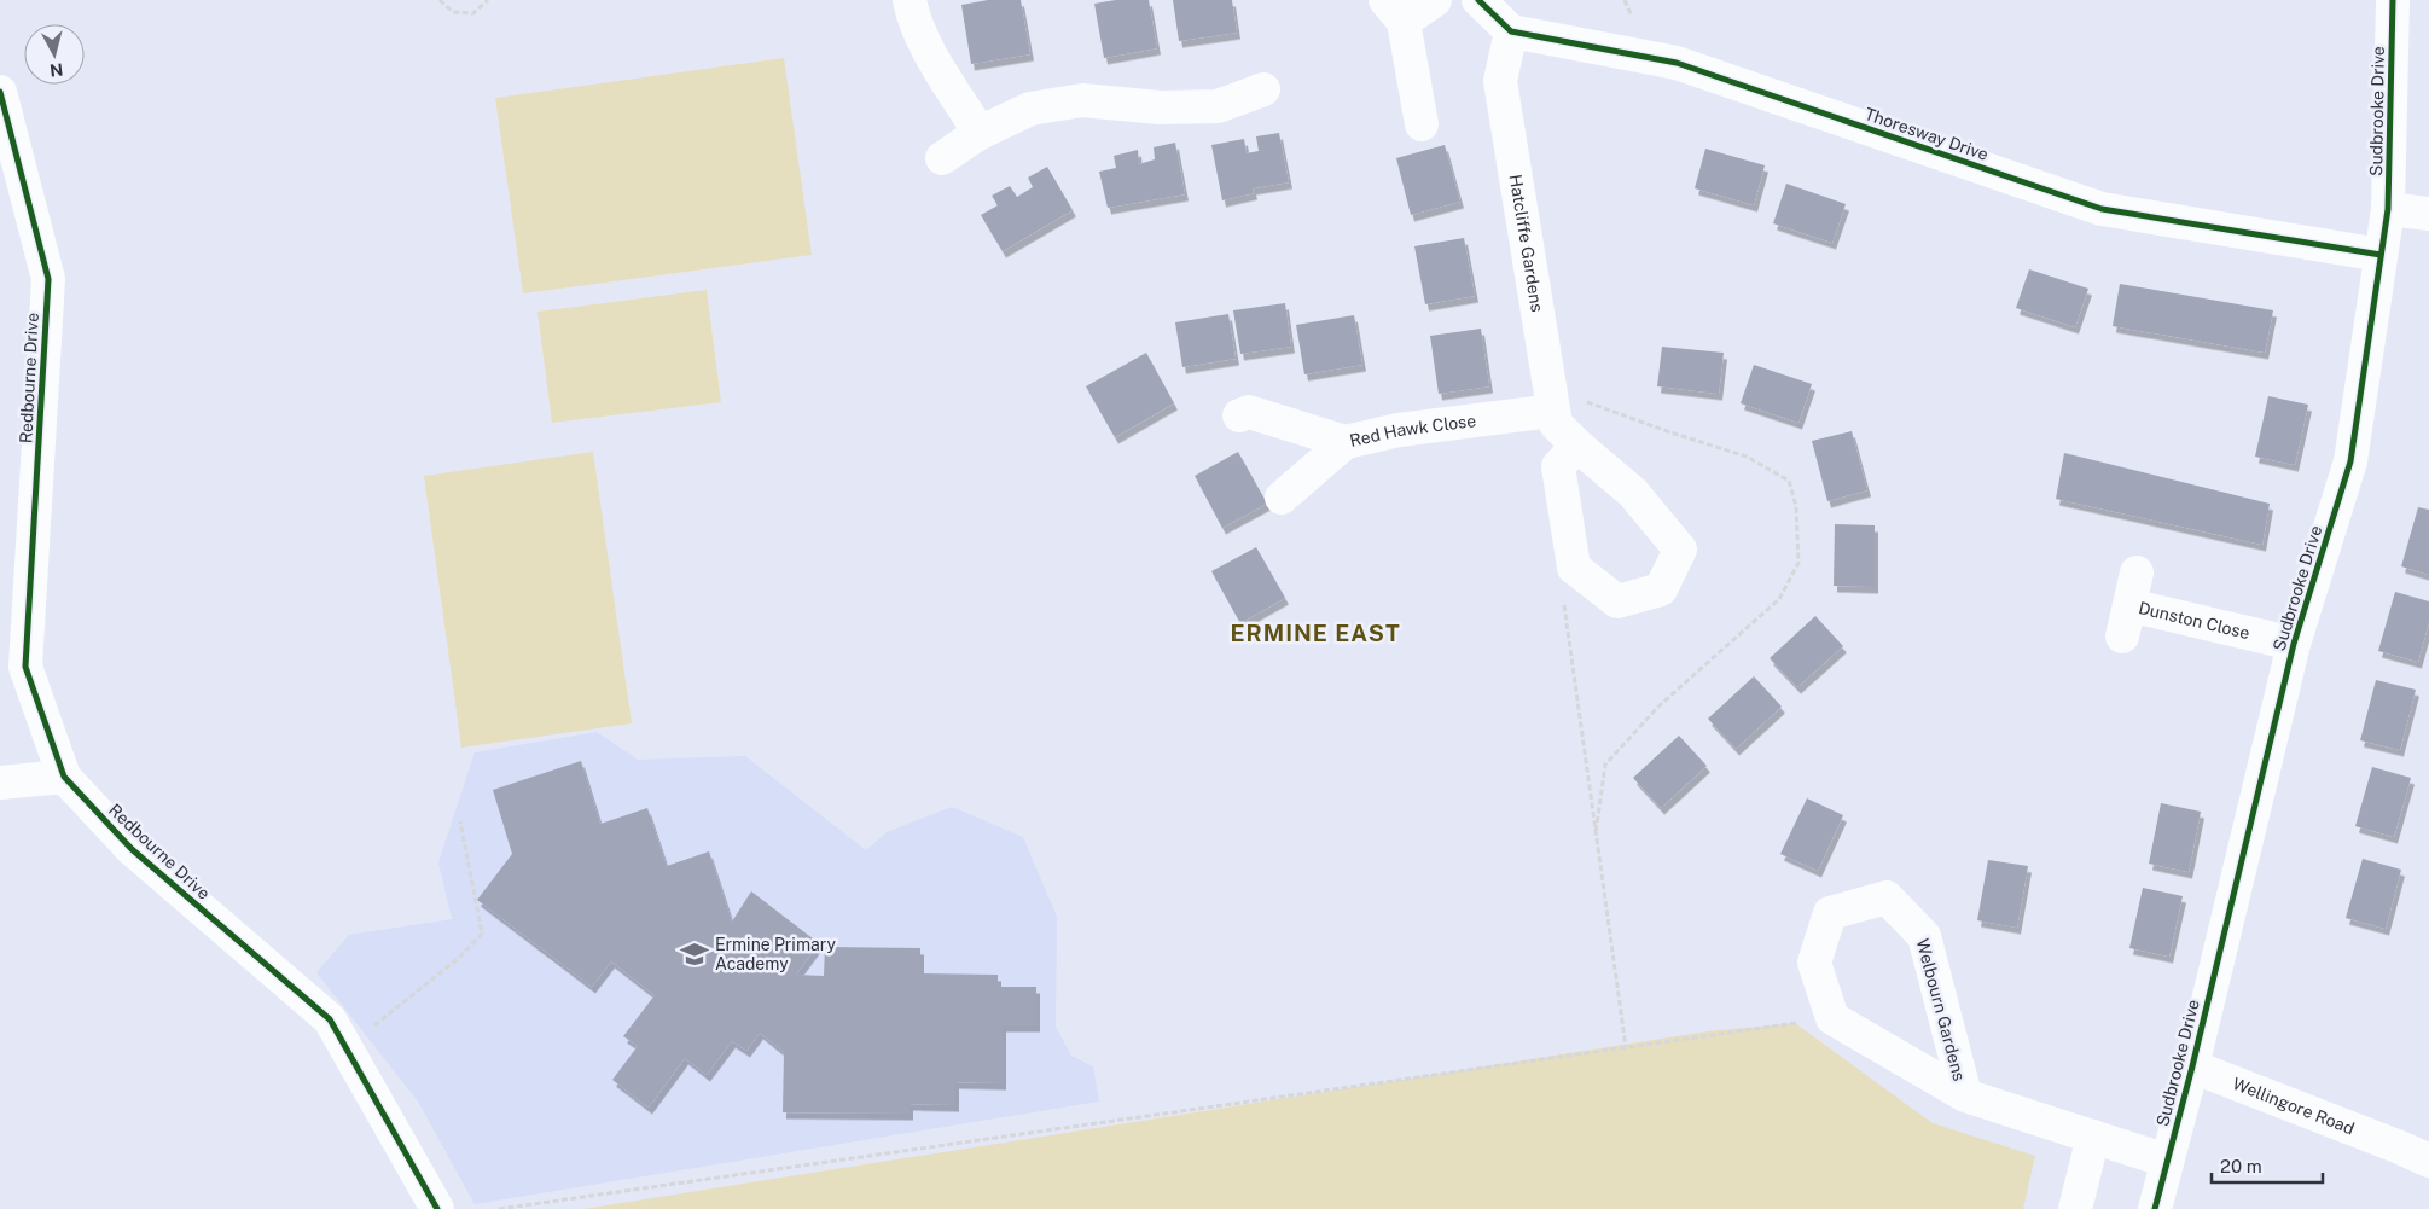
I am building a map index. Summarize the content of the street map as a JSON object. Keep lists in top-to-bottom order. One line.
{"streets":{"street":["Sudbrooke Drive","Thoresway Drive","Hatcliffe Gardens","Redbourne Drive","Red Hawk Close","Dunston Close","Welbourn Gardens","Wellingore Road"]},"crossings":[["Sudbrooke Drive","Thoresway Drive"],["Sudbrooke Drive","Dunston Close"],["Sudbrooke Drive","Welbourn Gardens"],["Sudbrooke Drive","Wellingore Road"],["Thoresway Drive","Hatcliffe Gardens"],["Hatcliffe Gardens","Red Hawk Close"]],"districts":["ERMINE EAST"],"places":{"school or university":["Ermine Primary Academy"]},"scale_bar":"20 m","north":"bottom"}
